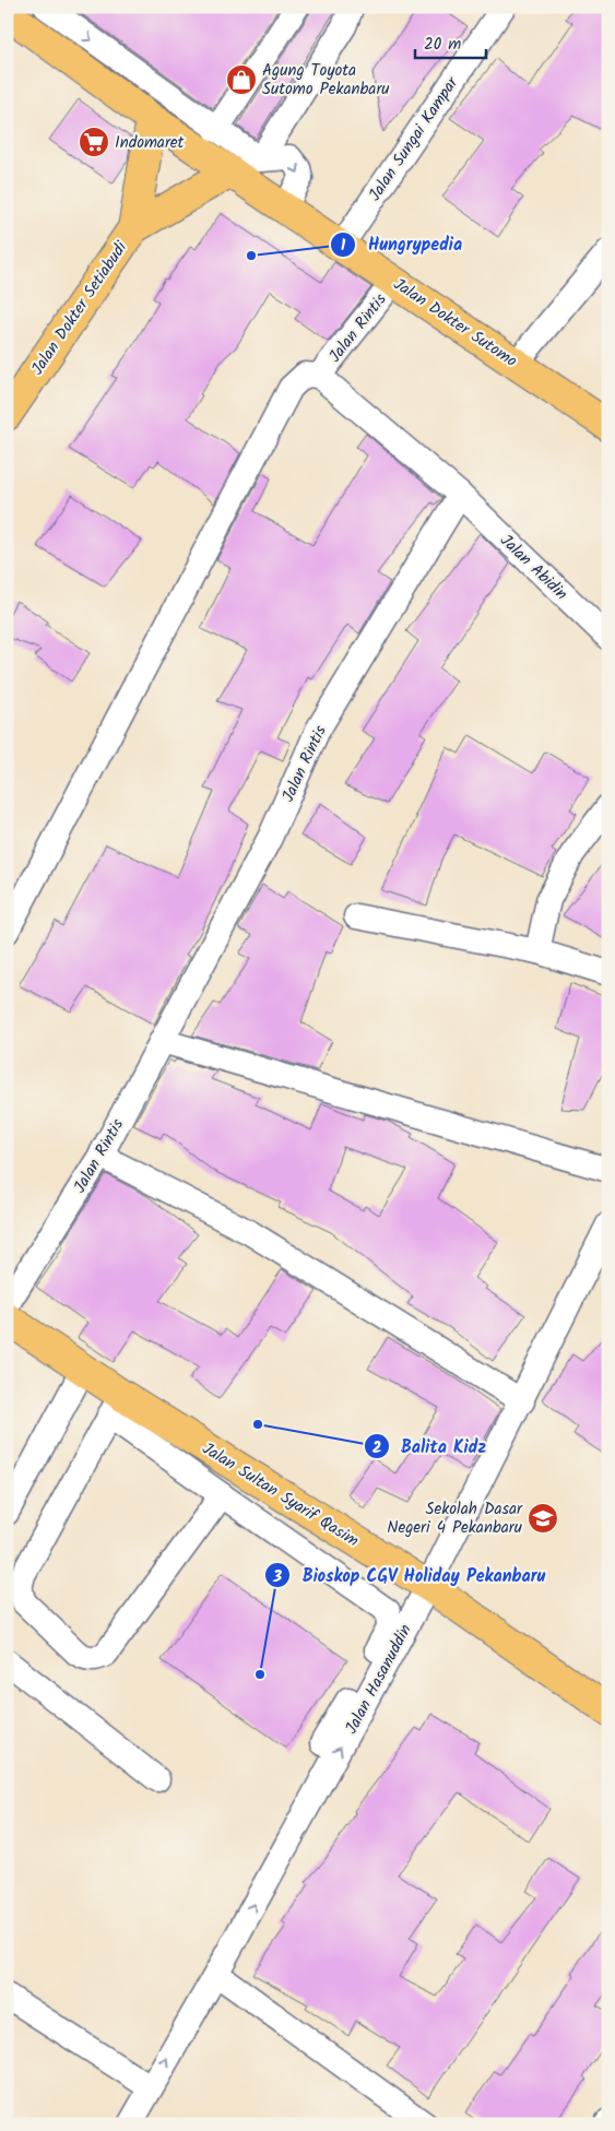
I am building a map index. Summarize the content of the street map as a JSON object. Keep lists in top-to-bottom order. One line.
{"streets":{"main road":["Jalan Dokter Setiabudi","Jalan Dokter Sutomo","Jalan Sultan Syarif Qasim"],"street":["Jalan Sungai Kampar","Jalan Rintis","Jalan Abidin","Jalan Hasanuddin"]},"crossings":[["Jalan Sungai Kampar","Jalan Dokter Sutomo"],["Jalan Dokter Setiabudi","Jalan Dokter Sutomo"],["Jalan Dokter Sutomo","Jalan Rintis"],["Jalan Rintis","Jalan Abidin"],["Jalan Sultan Syarif Qasim","Jalan Hasanuddin"]],"one_way":["Jalan Hasanuddin"],"places":{"shop":["Agung Toyota Sutomo Pekanbaru"],"supermarket":["Indomaret"],"other":["Hungrypedia","Balita Kidz","Bioskop CGV Holiday Pekanbaru"],"school or university":["Sekolah Dasar Negeri 4 Pekanbaru"]},"scale_bar":"20 m"}
